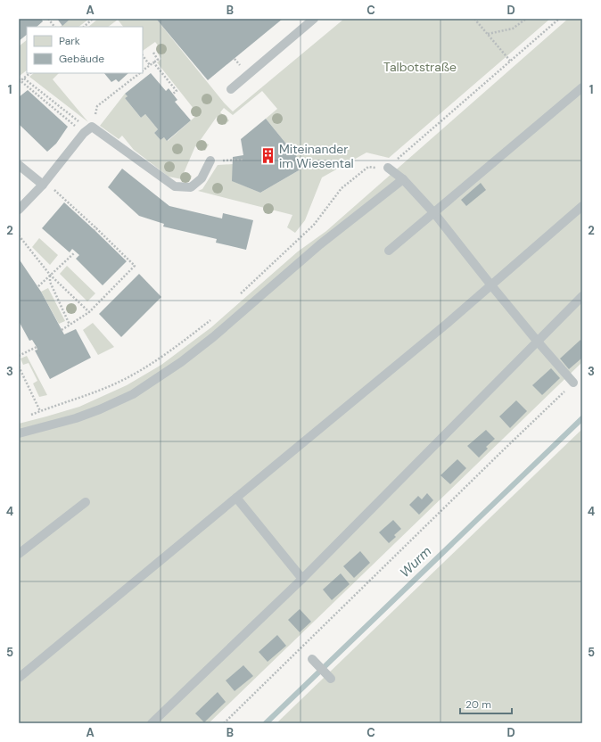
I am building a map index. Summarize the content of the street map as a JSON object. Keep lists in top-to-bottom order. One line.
{"water":["Wurm"],"parks":["Talbotstraße"],"places":{"building":["Miteinander im Wiesental"]},"legend":["Park","Gebäude"],"scale_bar":"20 m","grid":{"columns":["A","B","C","D"],"rows":["1","2","3","4","5"]}}
